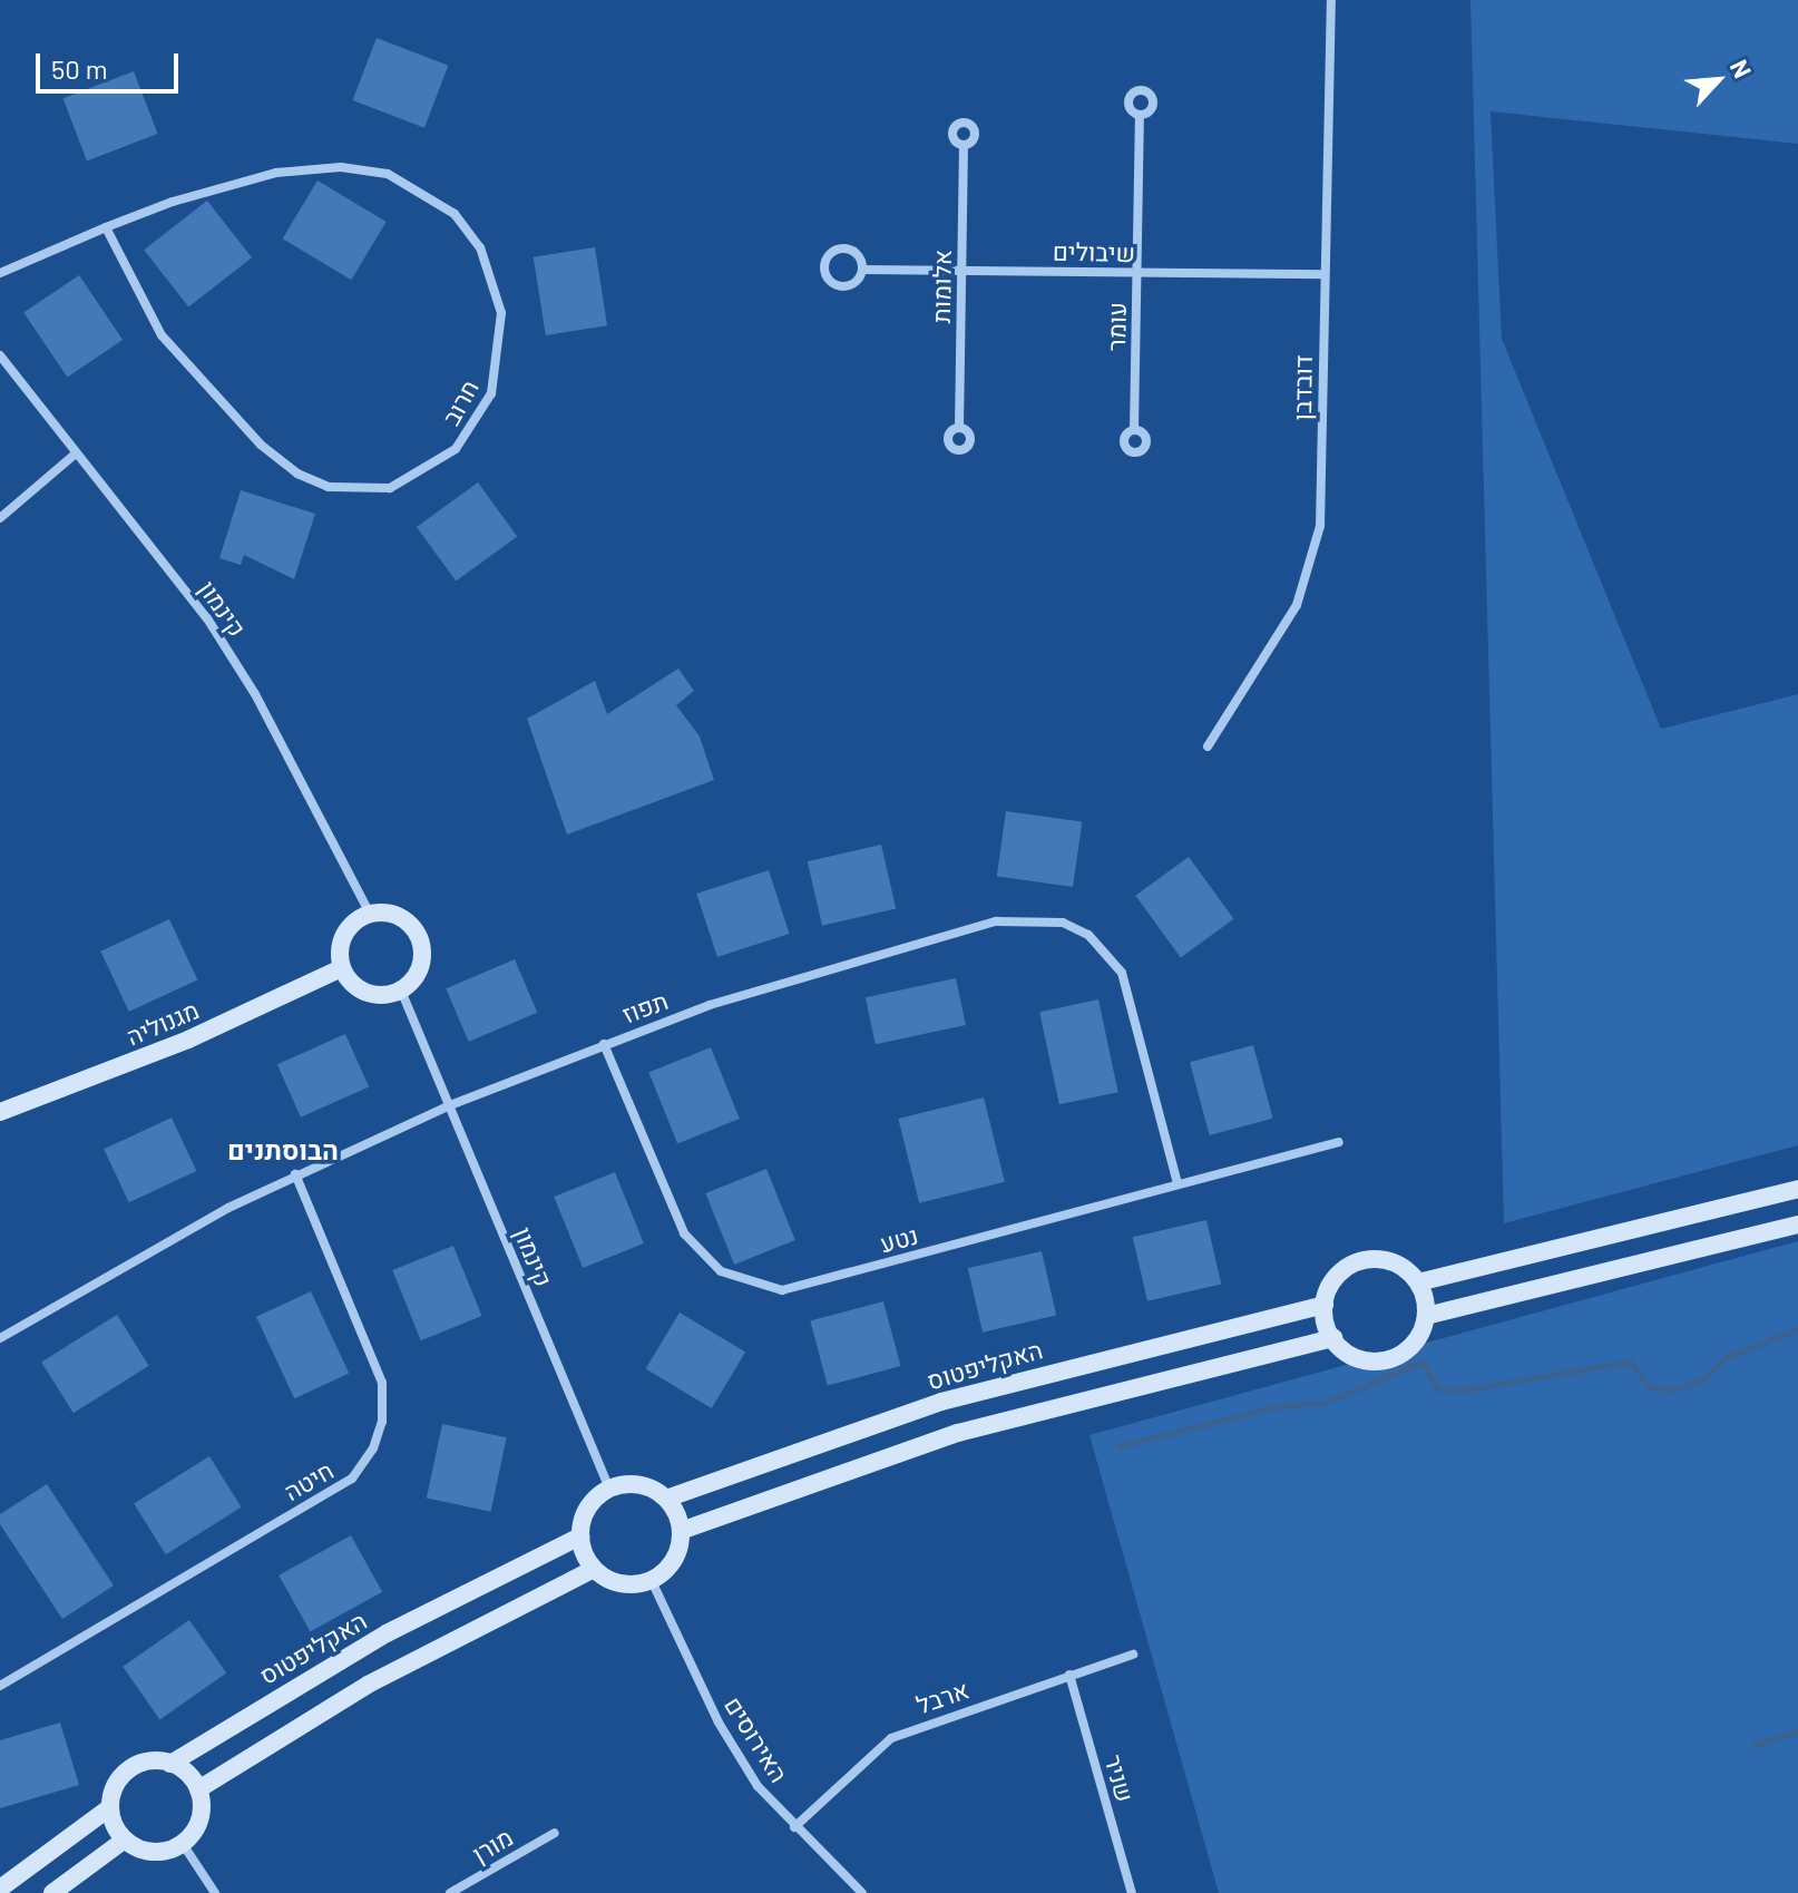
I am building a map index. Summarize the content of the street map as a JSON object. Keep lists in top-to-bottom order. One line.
{"streets":{"main road":["מגנוליה","האקליפטוס"],"street":["שיבולים","אלומות","עומר","דובדבן","חרוב","קינמון","תפוז","נטע","חיטה","ארבל","האירוסים","שניר","מורן"]},"crossings":[["שיבולים","אלומות"],["שיבולים","עומר"],["שיבולים","דובדבן"],["קינמון","תפוז"],["קינמון","מגנוליה"],["קינמון","האקליפטוס"],["קינמון","האירוסים"],["תפוז","נטע"],["תפוז","חיטה"],["האקליפטוס","האירוסים"],["ארבל","האירוסים"],["ארבל","שניר"]],"districts":["הבוסתנים"],"scale_bar":"50 m","north":"top right"}
